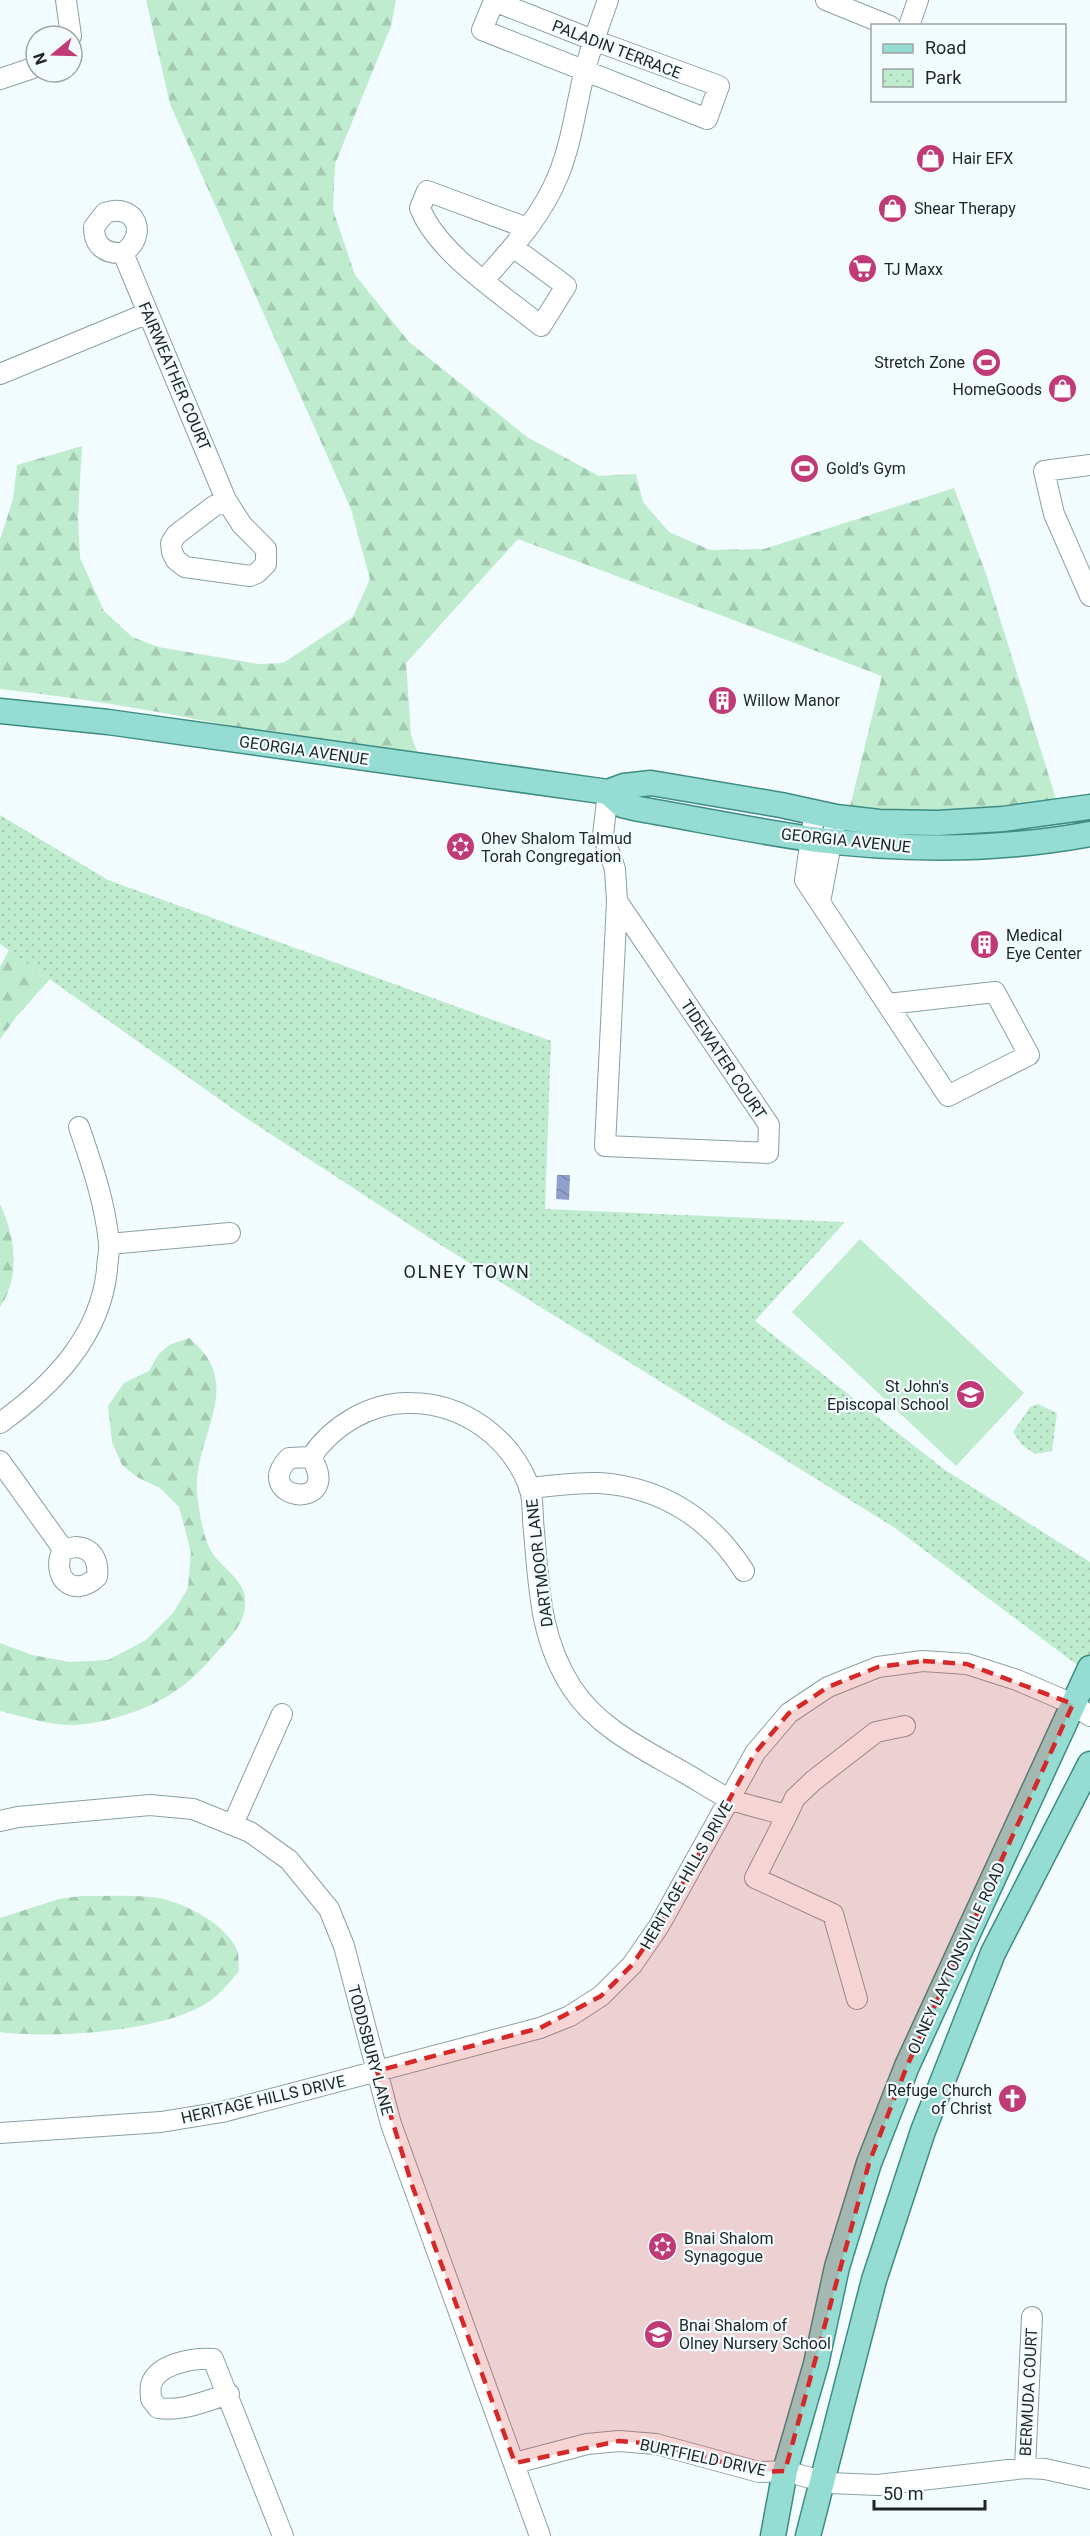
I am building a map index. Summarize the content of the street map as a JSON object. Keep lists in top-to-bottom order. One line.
{"streets":{"main road":["GEORGIA AVENUE","OLNEY LAYTONSVILLE ROAD"],"street":["PALADIN TERRACE","FAIRWEATHER COURT","TIDEWATER COURT","DARTMOOR LANE","HERITAGE HILLS DRIVE","TODDSBURY LANE","BERMUDA COURT","BURTFIELD DRIVE"]},"crossings":[["GEORGIA AVENUE","TIDEWATER COURT"],["DARTMOOR LANE","HERITAGE HILLS DRIVE"],["HERITAGE HILLS DRIVE","OLNEY LAYTONSVILLE ROAD"],["HERITAGE HILLS DRIVE","TODDSBURY LANE"],["OLNEY LAYTONSVILLE ROAD","BURTFIELD DRIVE"],["TODDSBURY LANE","BURTFIELD DRIVE"],["BERMUDA COURT","BURTFIELD DRIVE"]],"districts":["OLNEY TOWN"],"places":{"shop":["Hair EFX","Shear Therapy","HomeGoods"],"supermarket":["TJ Maxx"],"sports":["Stretch Zone","Gold's Gym"],"building":["Willow Manor","Medical Eye Center"],"synagogue":["Ohev Shalom Talmud Torah Congregation","Bnai Shalom Synagogue"],"school or university":["St John's Episcopal School","Bnai Shalom of Olney Nursery School"],"church":["Refuge Church of Christ"]},"legend":["Road","Park"],"scale_bar":"50 m","north":"left"}
